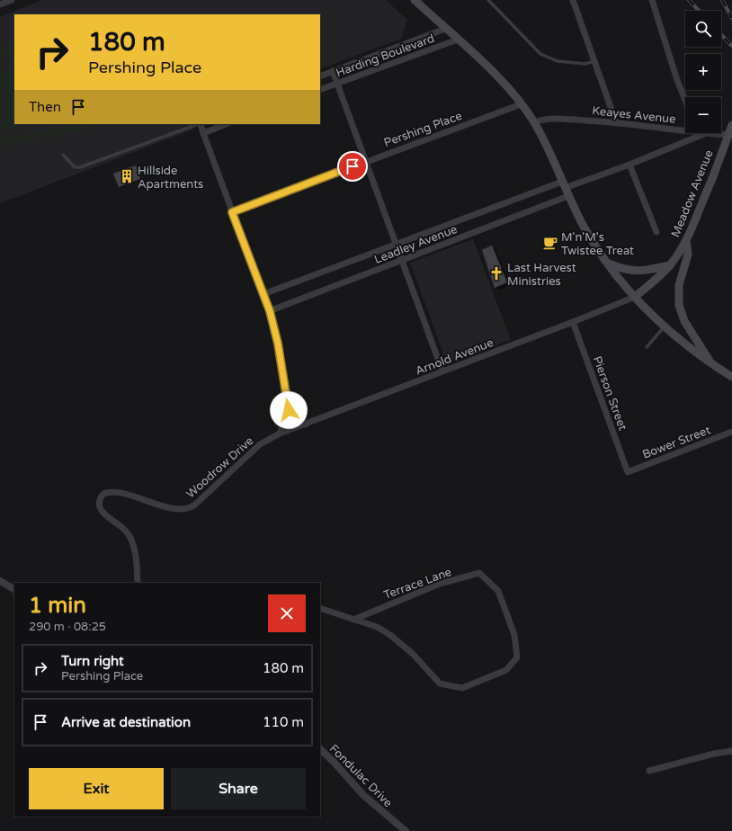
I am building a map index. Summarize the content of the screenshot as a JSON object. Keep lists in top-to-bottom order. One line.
{"streets":{"main road":["Meadow Avenue"],"street":["Harding Boulevard","Keayes Avenue","Pershing Place","Leadley Avenue","Arnold Avenue","Pierson Street","Bower Street","Woodrow Drive","Terrace Lane","Fondulac Drive"]},"crossings":[["Keayes Avenue","Leadley Avenue"],["Meadow Avenue","Arnold Avenue"],["Arnold Avenue","Pierson Street"],["Arnold Avenue","Woodrow Drive"],["Pierson Street","Bower Street"]],"places":{"building":["Hillside Apartments"],"cafe":["M'n'M's Twistee Treat"],"church":["Last Harvest Ministries"]},"page":{"map_buttons":["+","−"],"turn":["180 m","Pershing Place"],"then":"Then","heading":["1 min","290 m · 08:25"],"list":[{"name":"Turn right","note":"Pershing Place","value":"180 m"},{"name":"Arrive at destination","value":"110 m"}],"buttons":["Exit","Share"]}}
